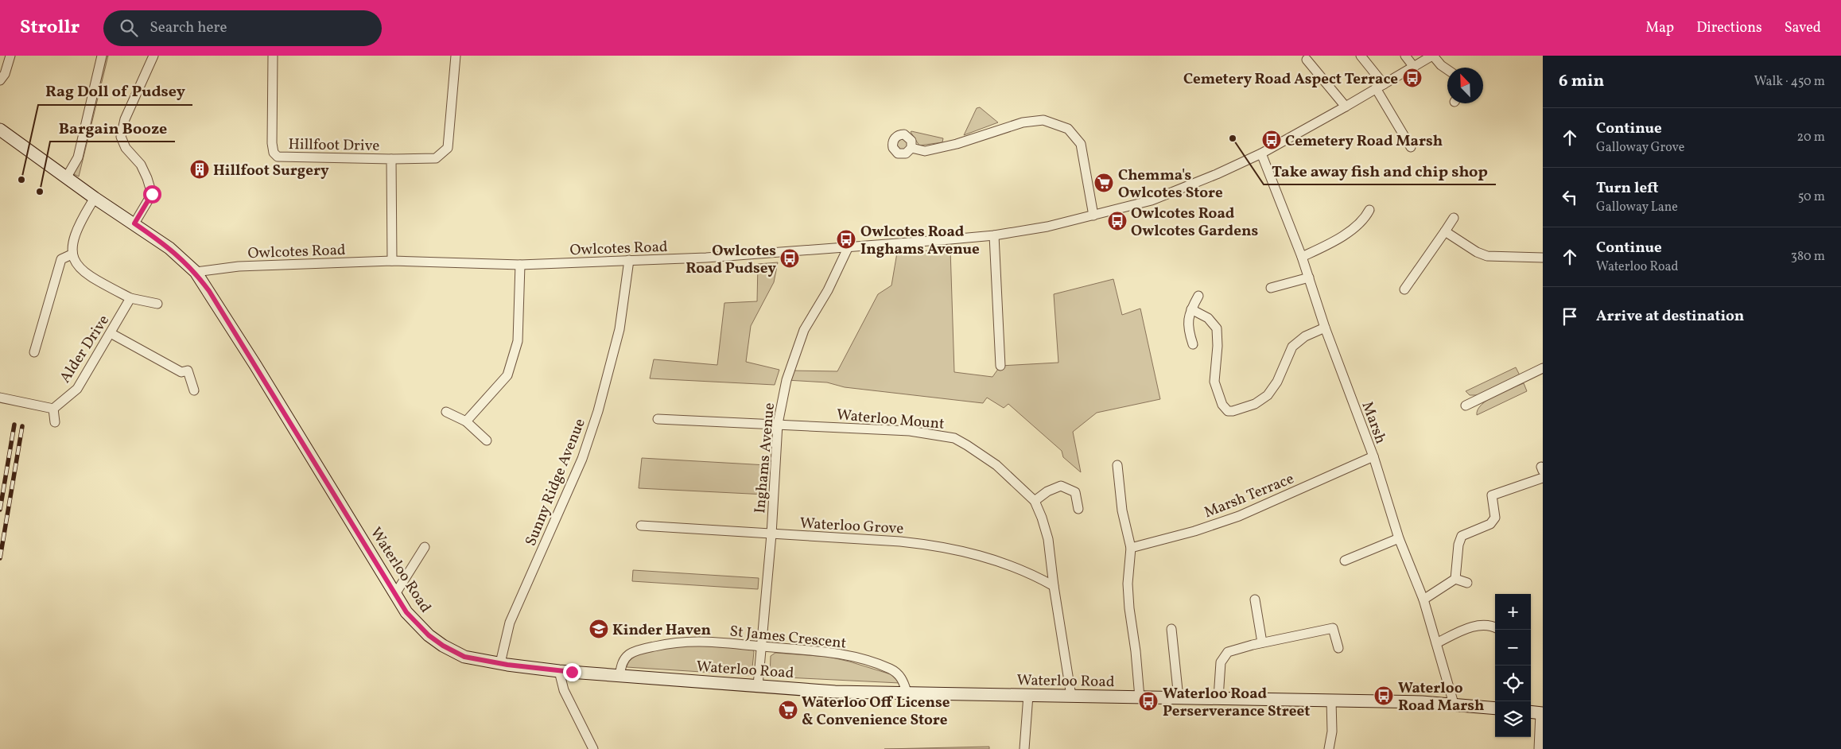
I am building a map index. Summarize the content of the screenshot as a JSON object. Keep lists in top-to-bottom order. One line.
{"streets":{"main road":["Waterloo Road"],"street":["Hillfoot Drive","Owlcotes Road","Alder Drive","Waterloo Mount","Marsh","Inghams Avenue","Sunny Ridge Avenue","Marsh Terrace","Waterloo Grove","St James Crescent"]},"crossings":[["Hillfoot Drive","Owlcotes Road"],["Owlcotes Road","Marsh"],["Owlcotes Road","Inghams Avenue"],["Owlcotes Road","Sunny Ridge Avenue"],["Owlcotes Road","Waterloo Road"],["Waterloo Mount","Inghams Avenue"],["Waterloo Mount","Waterloo Grove"],["Waterloo Mount","Waterloo Road"],["Marsh","Marsh Terrace"],["Marsh","Waterloo Road"],["Inghams Avenue","Waterloo Grove"],["Inghams Avenue","Waterloo Road"],["Inghams Avenue","St James Crescent"],["Sunny Ridge Avenue","Waterloo Road"],["Waterloo Road","St James Crescent"]],"places":{"bus stop":["Cemetery Road Aspect Terrace","Cemetery Road Marsh","Owlcotes Road Owlcotes Gardens","Owlcotes Road Inghams Avenue","Owlcotes Road Pudsey","Waterloo Road Marsh","Waterloo Road Perserverance Street"],"other":["Take away fish and chip shop","Rag Doll of Pudsey","Bargain Booze"],"building":["Hillfoot Surgery"],"supermarket":["Chemma's Owlcotes Store","Waterloo Off License & Convenience Store"],"school or university":["Kinder Haven"]},"north":"top left","page":{"header":"Strollr","search":"Search here","nav":["Map","Directions","Saved"],"heading":["6 min","Walk · 450 m"],"list":[["Continue","Galloway Grove","20 m"],["Turn left","Galloway Lane","50 m"],["Continue","Waterloo Road","380 m"],"Arrive at destination"],"map_buttons":["+","−"]}}
